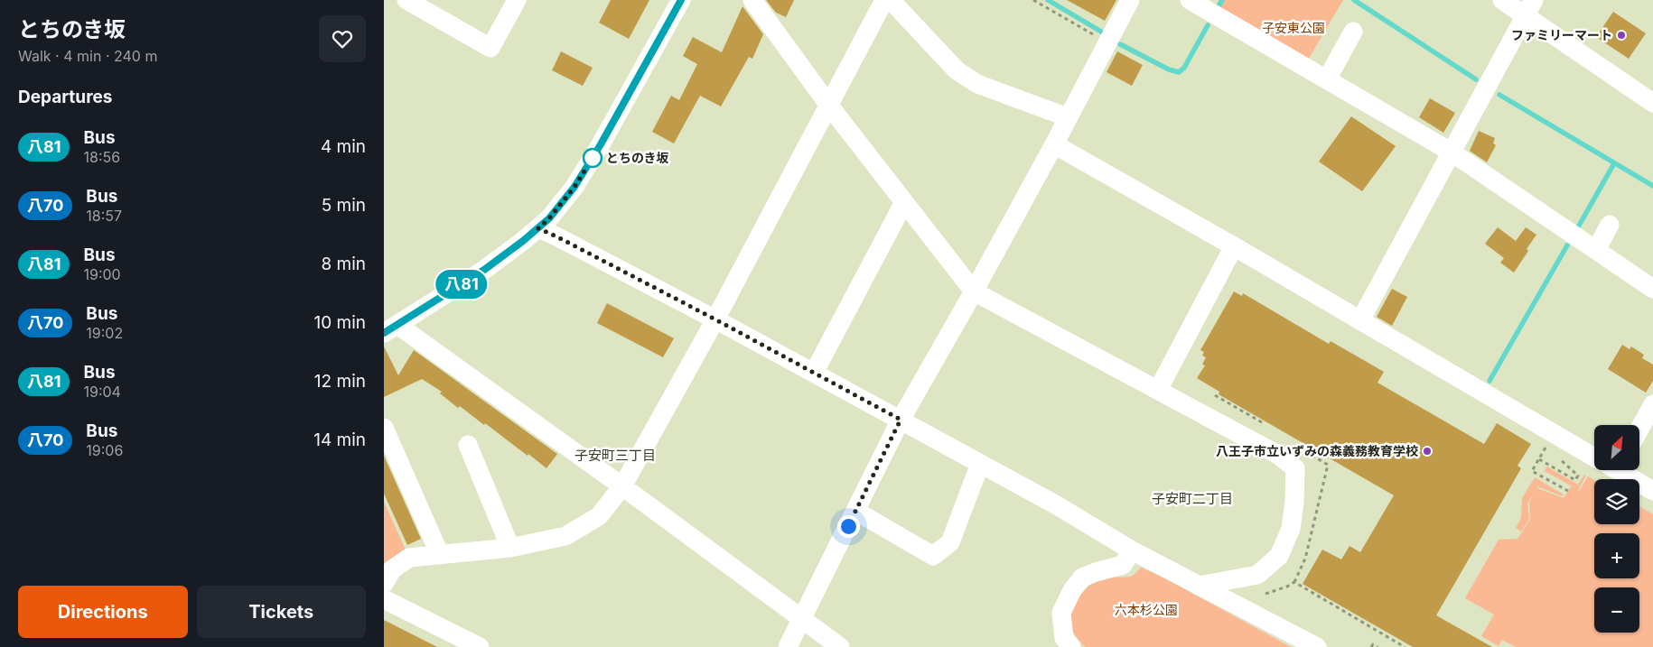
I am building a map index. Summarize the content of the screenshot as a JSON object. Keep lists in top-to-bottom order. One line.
{"districts":["子安町三丁目","子安町二丁目"],"parks":["子安東公園","六本杉公園"],"places":["ファミリーマート","とちのき坂","八王子市立いずみの森義務教育学校"],"lines":["bus line 八81"],"north":"top right","page":{"heading":[["とちのき坂","Walk · 4 min · 240 m"],"Departures"],"on_map":"八81","list":[{"mark":"八81","name":"Bus","note":"18:56","value":"4 min"},{"mark":"八70","name":"Bus","note":"18:57","value":"5 min"},{"mark":"八81","name":"Bus","note":"19:00","value":"8 min"},{"mark":"八70","name":"Bus","note":"19:02","value":"10 min"},{"mark":"八81","name":"Bus","note":"19:04","value":"12 min"},{"mark":"八70","name":"Bus","note":"19:06","value":"14 min"}],"map_buttons":["+","−"],"buttons":["Directions","Tickets"]}}
